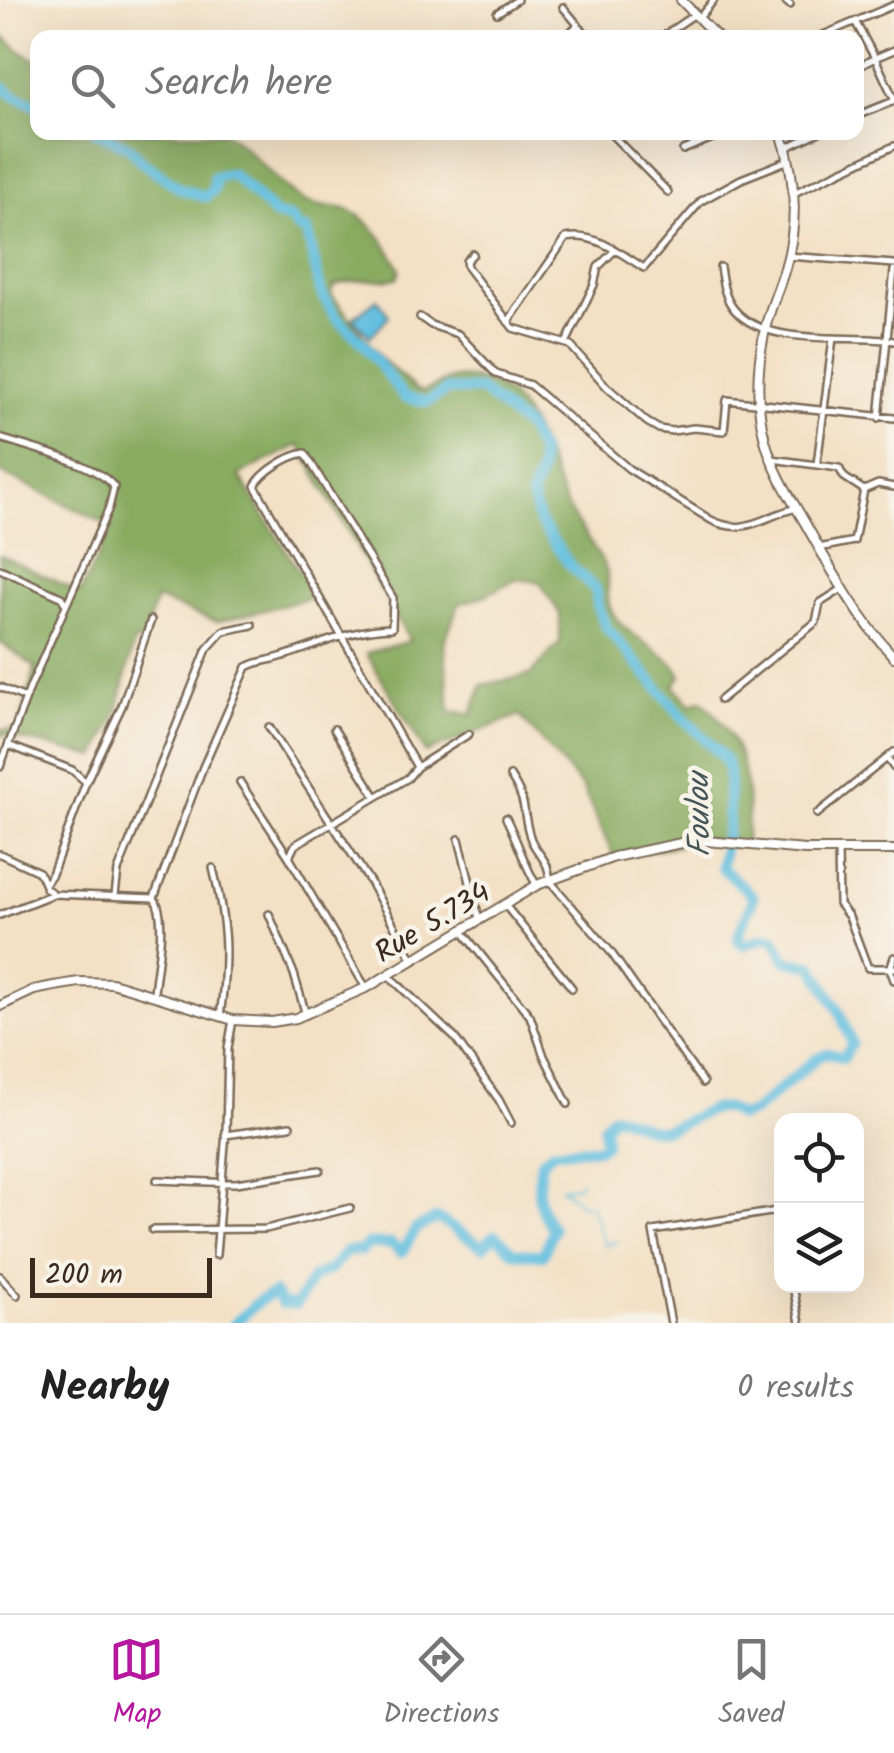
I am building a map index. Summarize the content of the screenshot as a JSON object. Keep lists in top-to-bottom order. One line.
{"streets":{"street":["Rue 5.734"]},"water":["Foulou"],"scale_bar":"200 m","page":{"search":"Search here","scale":"200 m","heading":["Nearby","0 results"],"nav":["Map","Directions","Saved"]}}
